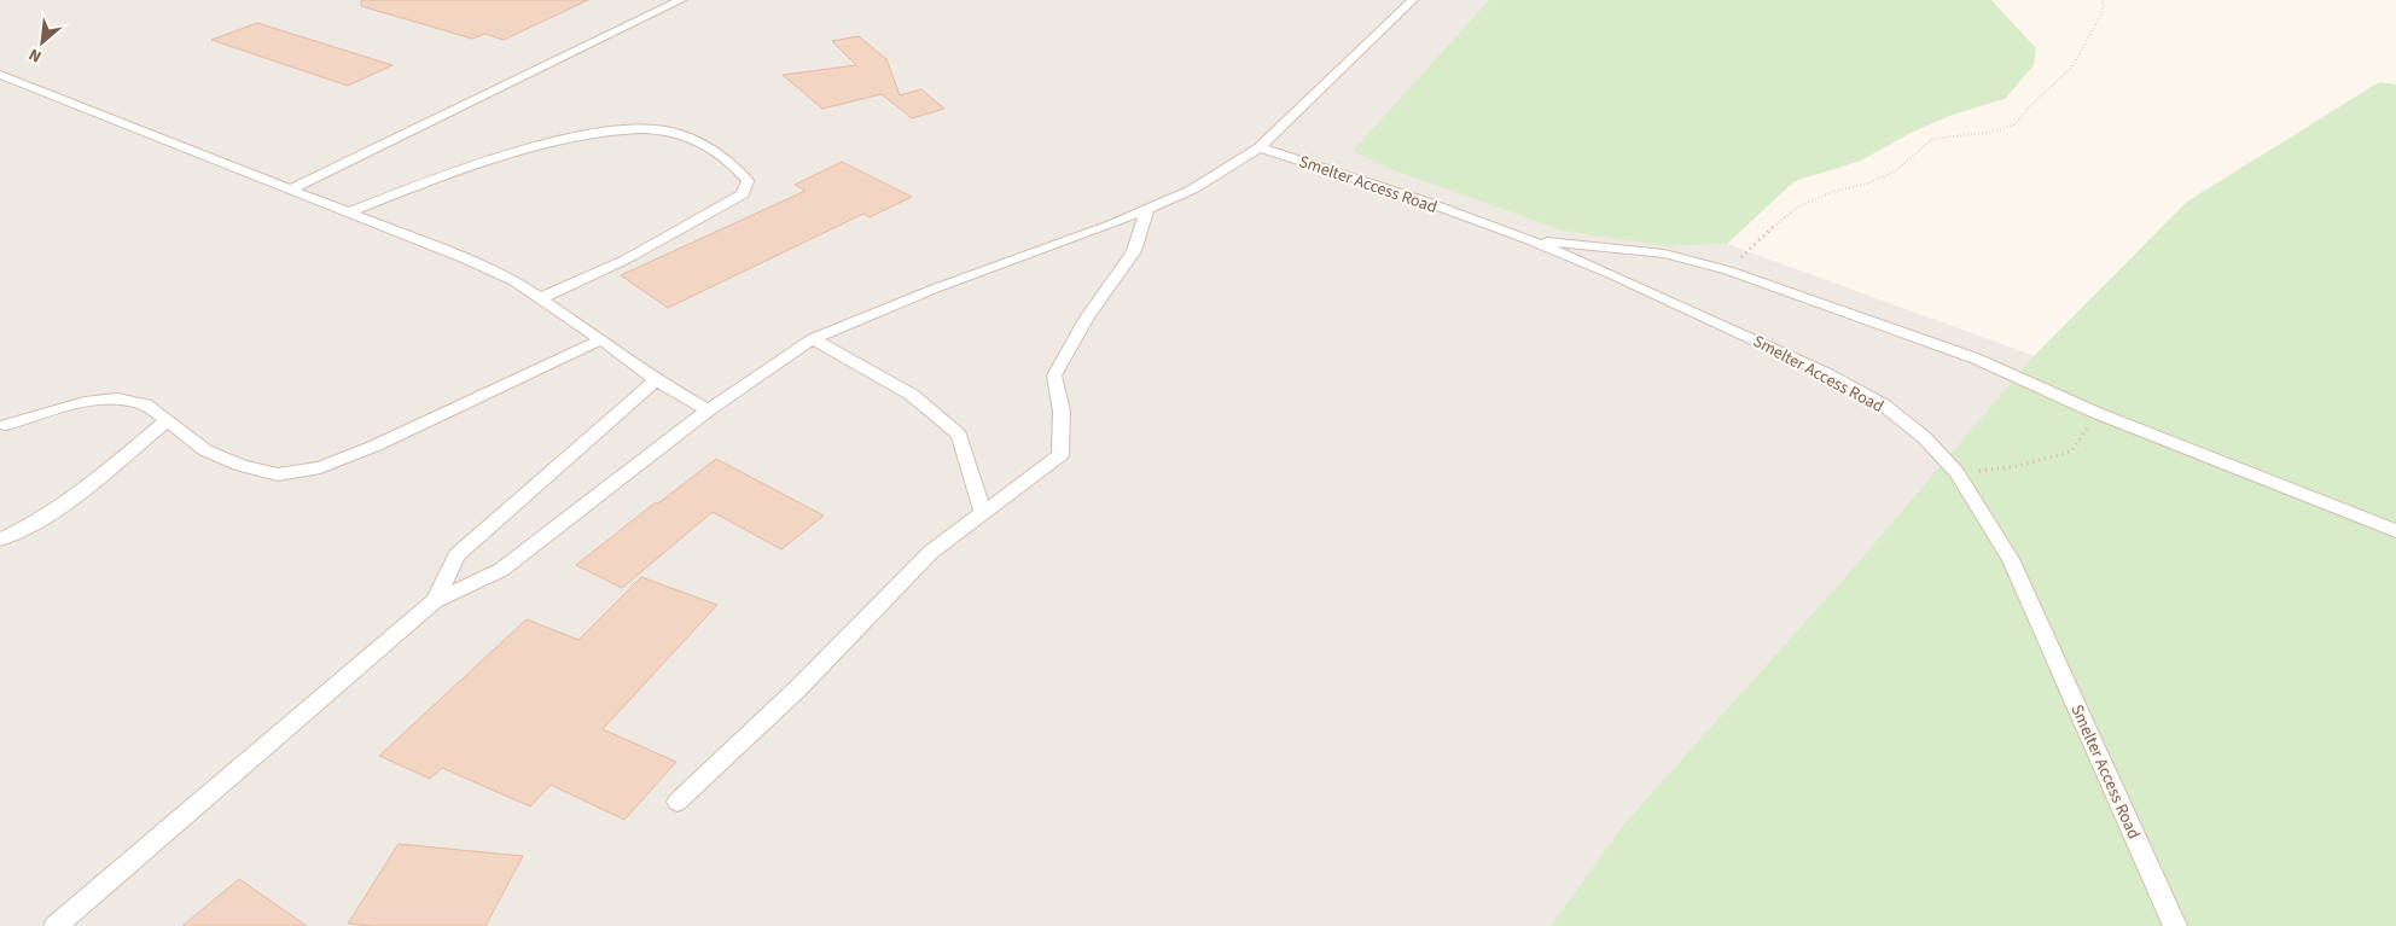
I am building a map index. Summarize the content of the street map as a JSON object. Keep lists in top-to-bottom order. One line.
{"streets":{"lane":["Smelter Access Road"]},"north":"bottom left"}
